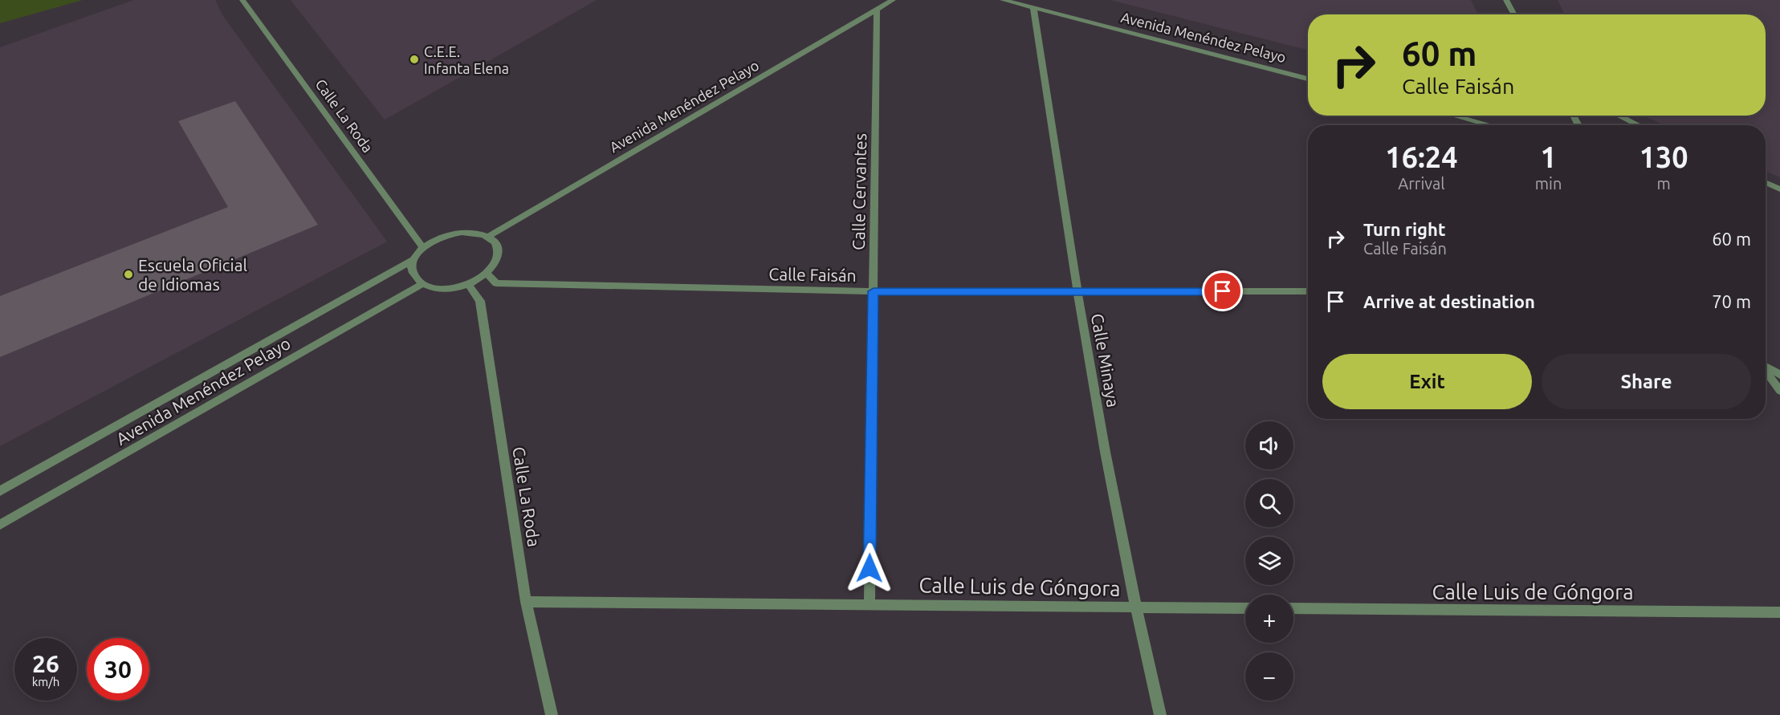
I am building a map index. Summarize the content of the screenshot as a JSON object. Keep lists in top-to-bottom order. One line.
{"streets":{"street":["Avenida Menéndez Pelayo","Calle La Roda","Calle Cervantes","Calle Faisán","Calle Minaya","Calle Luis de Góngora"]},"crossings":[["Avenida Menéndez Pelayo","Calle La Roda"],["Avenida Menéndez Pelayo","Calle Cervantes"],["Avenida Menéndez Pelayo","Calle Faisán"],["Avenida Menéndez Pelayo","Calle Minaya"],["Calle La Roda","Calle Faisán"],["Calle La Roda","Calle Luis de Góngora"],["Calle Cervantes","Calle Faisán"],["Calle Cervantes","Calle Luis de Góngora"],["Calle Faisán","Calle Minaya"],["Calle Minaya","Calle Luis de Góngora"]],"places":["C.E.E. Infanta Elena","Escuela Oficial de Idiomas"],"page":{"turn":["60 m","Calle Faisán"],"eta":["16:24","Arrival","1","min","130","m"],"list":[{"name":"Turn right","note":"Calle Faisán","value":"60 m"},{"name":"Arrive at destination","value":"70 m"}],"buttons":["Exit","Share"],"map_buttons":["+","−"],"speed":"26 km/h","limit":"30"}}
